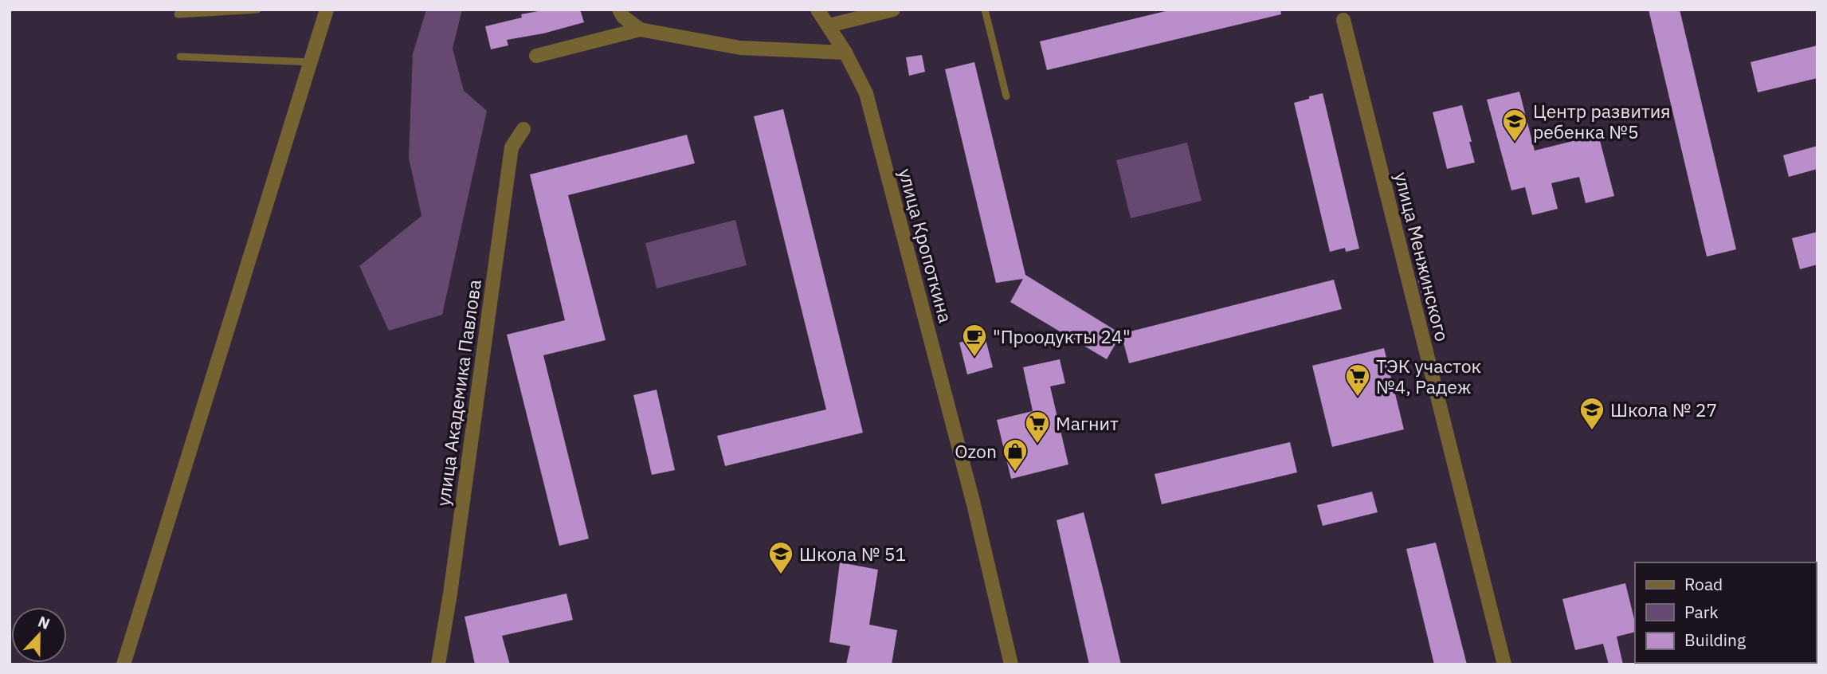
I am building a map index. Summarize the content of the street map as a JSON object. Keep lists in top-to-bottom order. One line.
{"streets":{"street":["улица Кропоткина","улица Менжинского","улица Академика Павлова"]},"places":{"school or university":["Центр развития ребенка №5","Школа № 27","Школа № 51"],"cafe":["\"Проодукты 24\""],"supermarket":["ТЭК участок №4, Радеж","Магнит"],"shop":["Ozon"]},"legend":["Road","Park","Building"],"north":"top"}
